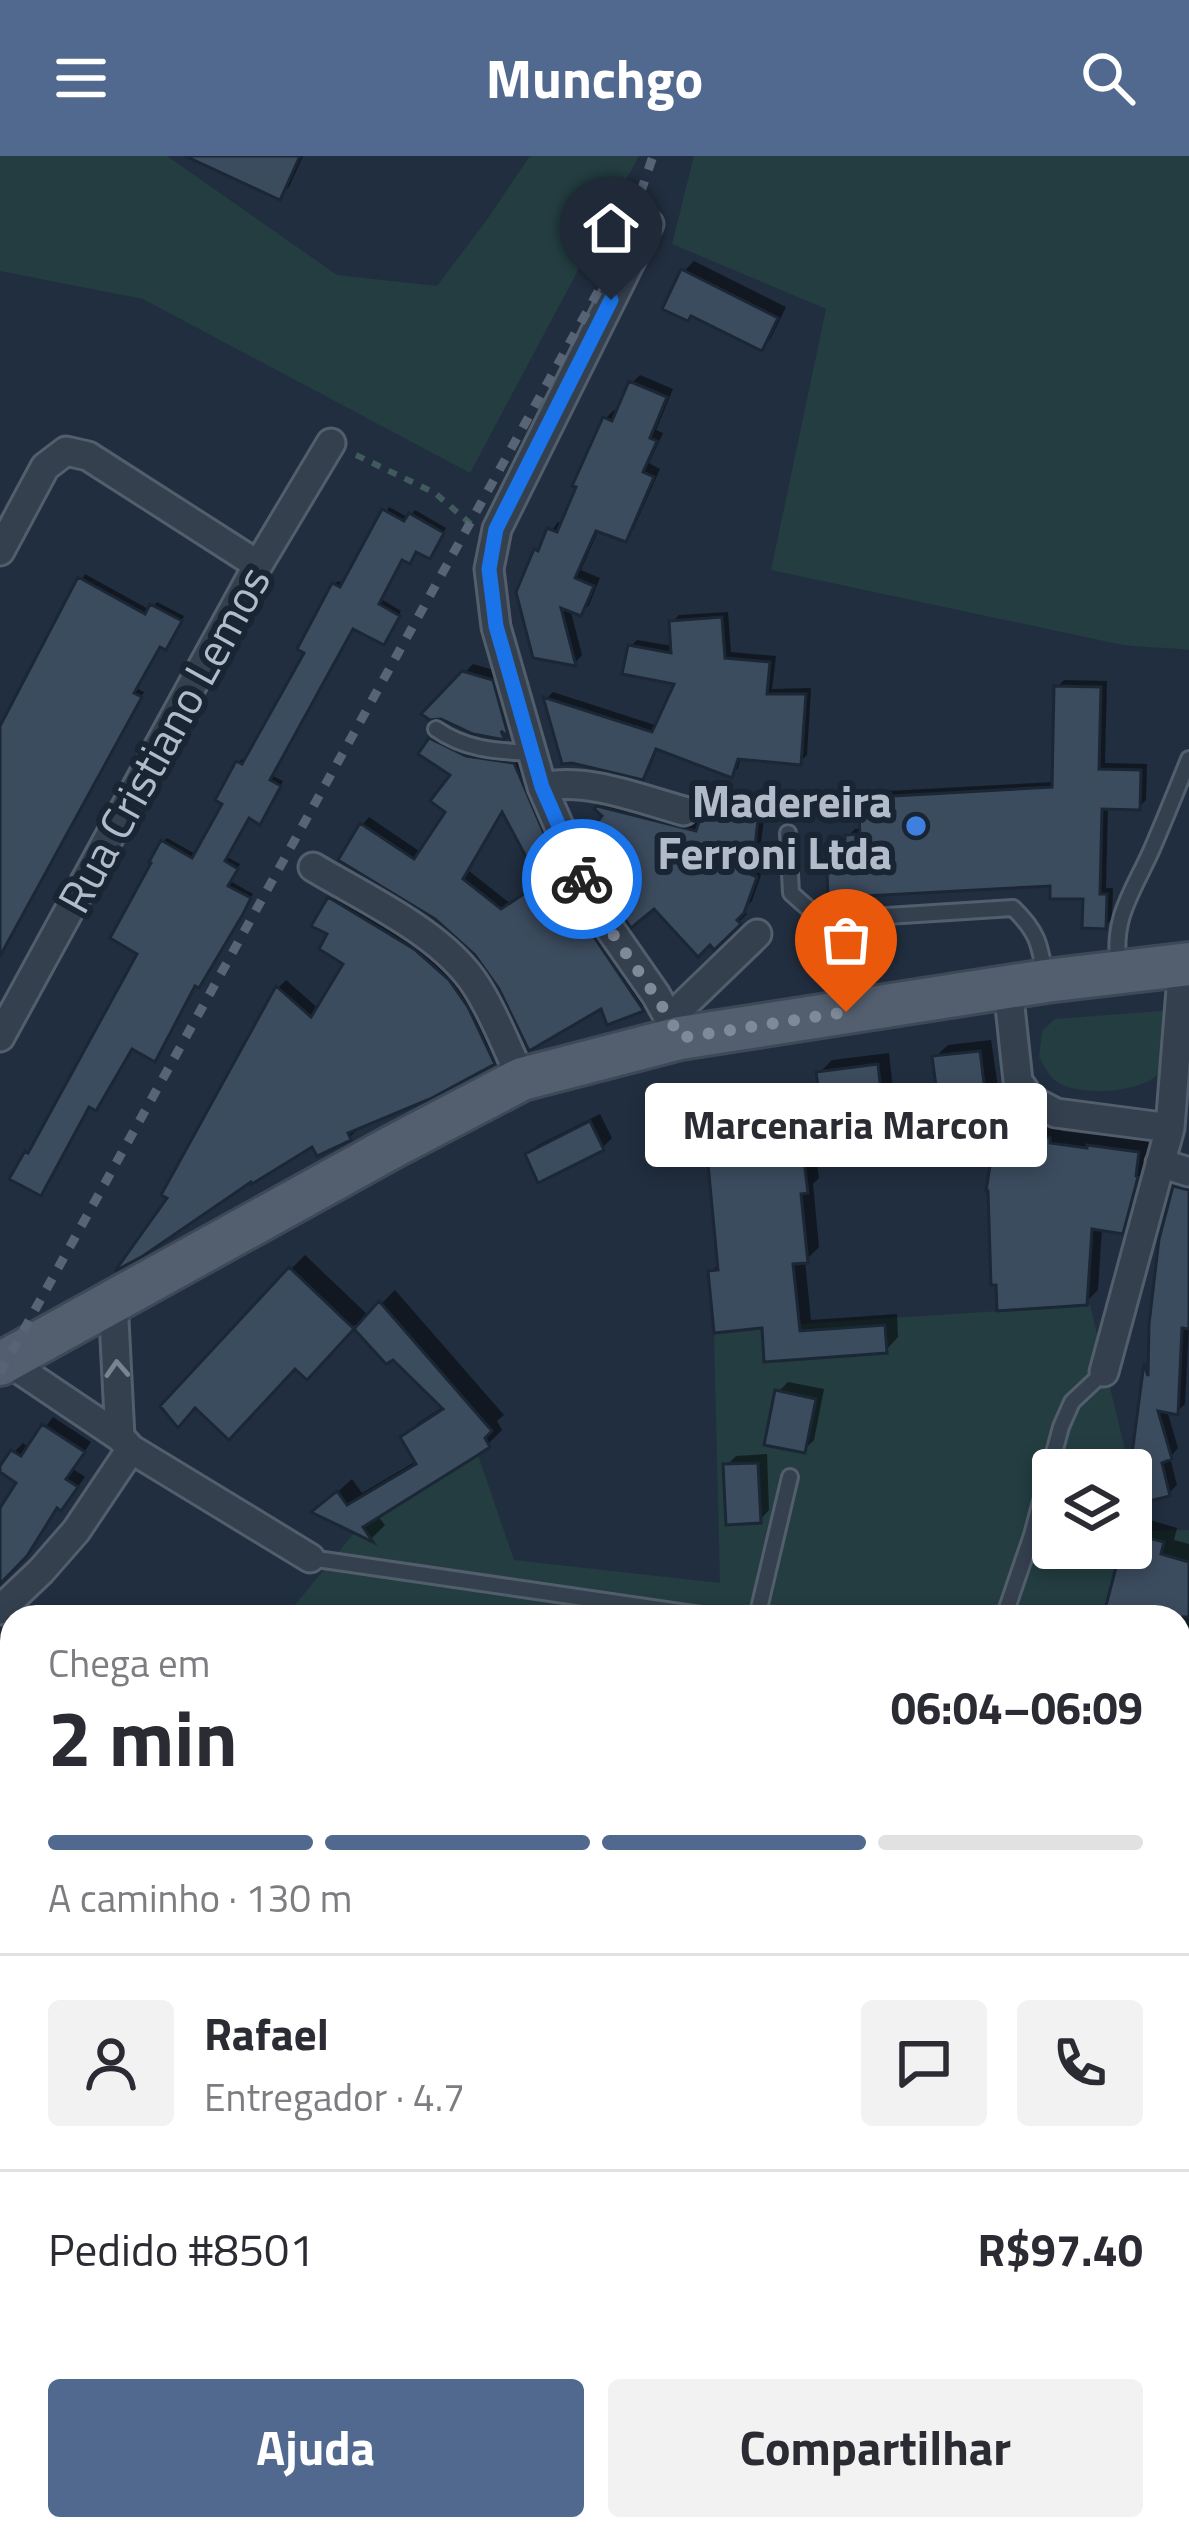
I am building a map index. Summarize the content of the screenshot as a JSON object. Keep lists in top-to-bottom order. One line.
{"streets":{"street":["Rua Cristiano Lemos"]},"places":["Madereira Ferroni Ltda","Marcenaria Marcon"],"page":{"header":"Munchgo","bubble":"Marcenaria Marcon","heading":["2 min","Chega em","06:04–06:09"],"panel":["Rafael","Entregador · 4.7","Pedido #8501","R$97.40"],"bar":"A caminho · 130 m","buttons":["Ajuda","Compartilhar"]}}
